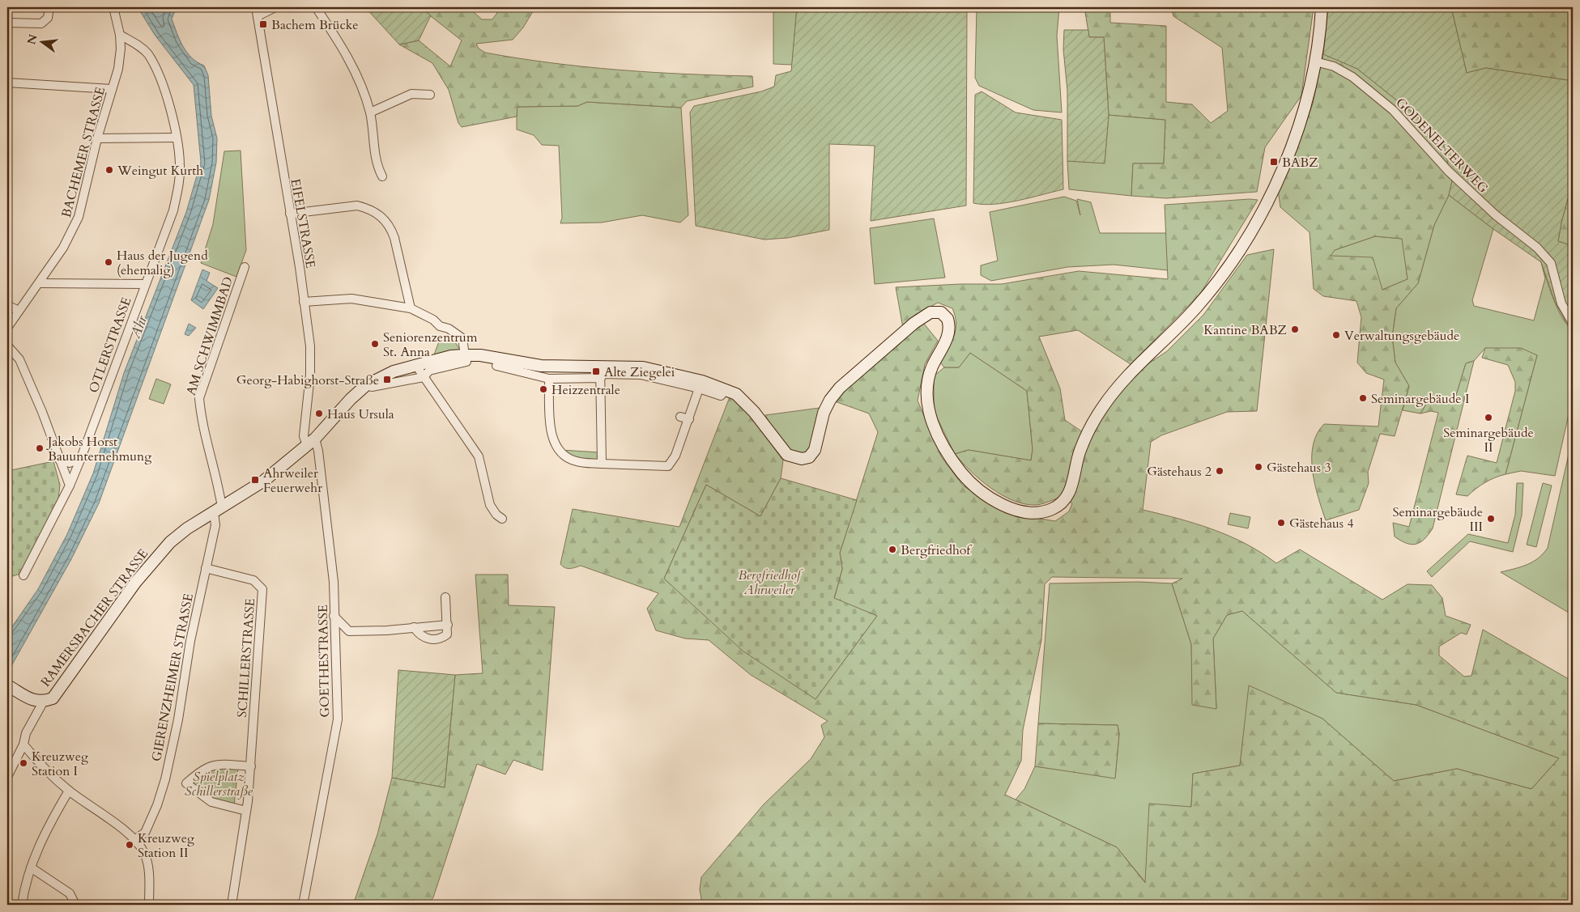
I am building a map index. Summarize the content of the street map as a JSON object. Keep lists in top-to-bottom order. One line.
{"streets":{"main road":["RAMERSBACHER STRASSE"],"street":["GODENELTERWEG","BACHEMER STRASSE","EIFELSTRASSE","AM SCHWIMMBAD","OTLERSTRASSE","SCHILLERSTRASSE","GOETHESTRASSE","GIERENZHEIMER STRASSE"]},"crossings":[["GODENELTERWEG","RAMERSBACHER STRASSE"],["BACHEMER STRASSE","OTLERSTRASSE"],["EIFELSTRASSE","RAMERSBACHER STRASSE"],["EIFELSTRASSE","GOETHESTRASSE"],["AM SCHWIMMBAD","RAMERSBACHER STRASSE"],["AM SCHWIMMBAD","GIERENZHEIMER STRASSE"],["RAMERSBACHER STRASSE","GOETHESTRASSE"],["RAMERSBACHER STRASSE","GIERENZHEIMER STRASSE"],["SCHILLERSTRASSE","GIERENZHEIMER STRASSE"]],"water":["Ahr"],"parks":["Bergfriedhof Ahrweiler","Spielplatz Schillerstraße"],"places":{"transit":["Bachem Brücke","BABZ","Alte Ziegelei","Georg-Habighorst-Straße","Ahrweiler Feuerwehr"],"other":["Weingut Kurth","Haus der Jugend (ehemalig)","Kantine BABZ","Verwaltungsgebäude","Seniorenzentrum St. Anna","Heizzentrale","Seminargebäude I","Haus Ursula","Seminargebäude II","Jakobs Horst Bauunternehmung","Gästehaus 3","Gästehaus 2","Seminargebäude III","Gästehaus 4","Bergfriedhof","Kreuzweg Station I","Kreuzweg Station II"]},"north":"left"}
